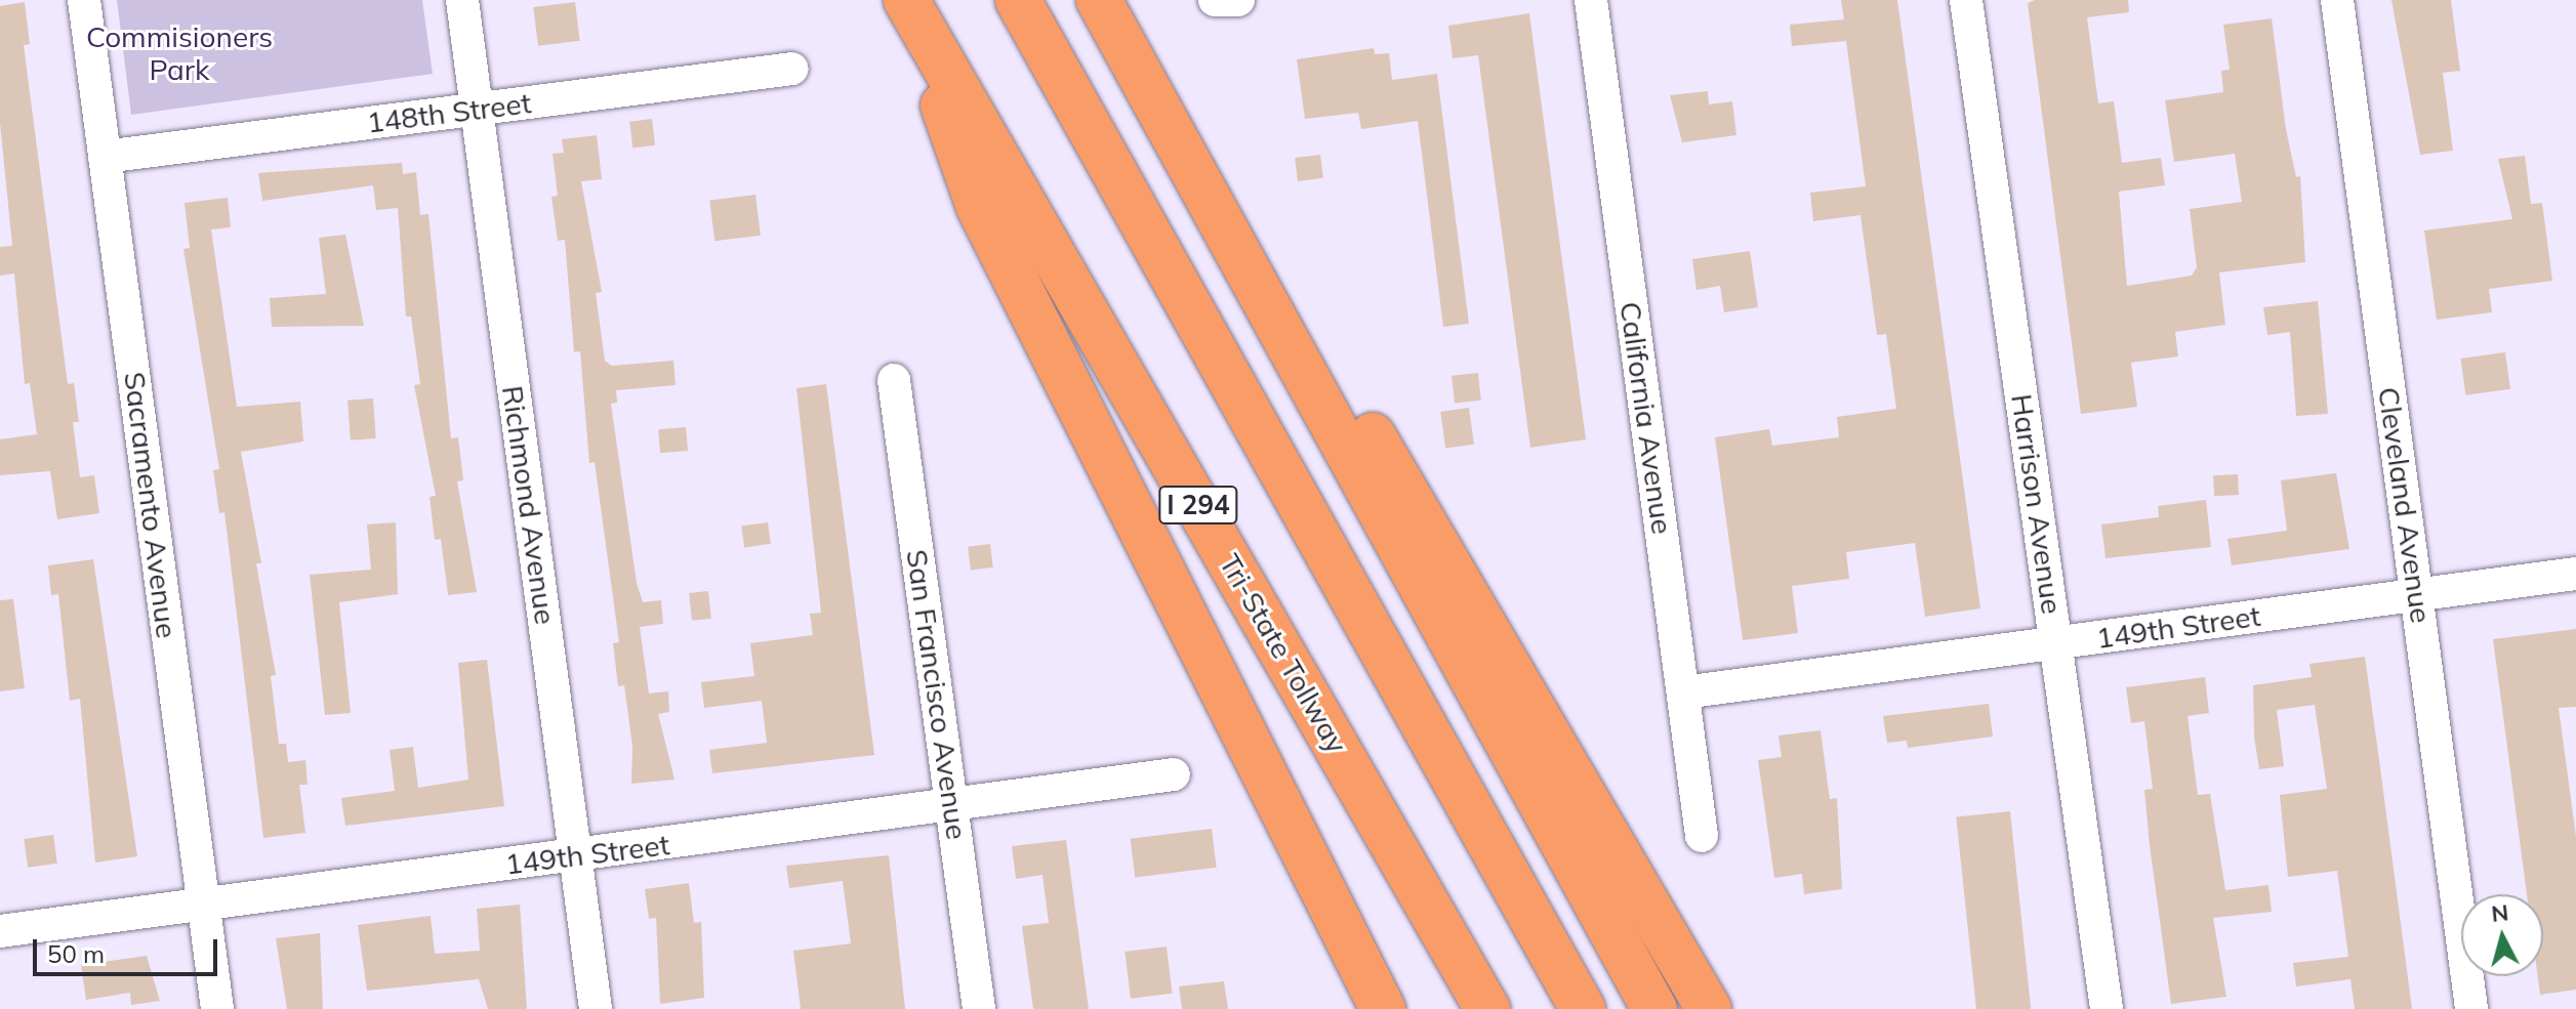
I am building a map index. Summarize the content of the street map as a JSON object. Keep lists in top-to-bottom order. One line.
{"streets":{"highway":["I 294","Tri-State Tollway"],"street":["148th Street","California Avenue","Harrison Avenue","Sacramento Avenue","Richmond Avenue","Cleveland Avenue","149th Street","San Francisco Avenue"]},"crossings":[["148th Street","Sacramento Avenue"],["148th Street","Richmond Avenue"],["California Avenue","149th Street"],["Harrison Avenue","149th Street"],["Sacramento Avenue","149th Street"],["Richmond Avenue","149th Street"],["Cleveland Avenue","149th Street"],["149th Street","San Francisco Avenue"]],"parks":["Commisioners Park"],"scale_bar":"50 m","north":"top"}
